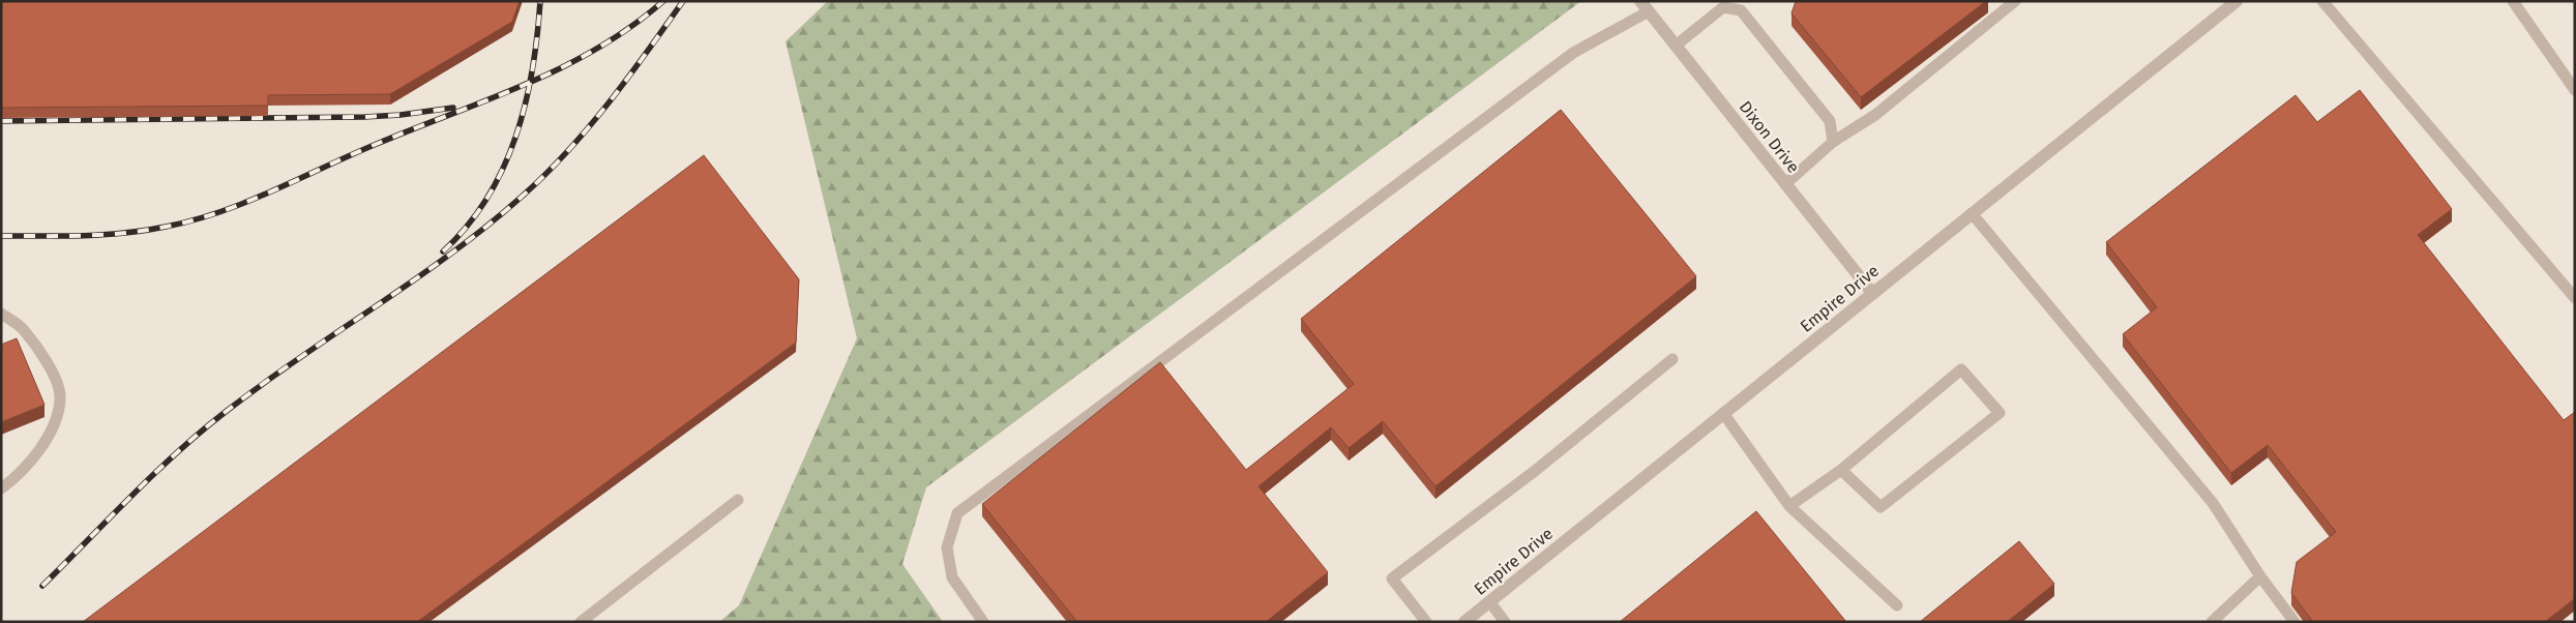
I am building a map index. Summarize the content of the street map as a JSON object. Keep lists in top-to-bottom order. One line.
{"streets":{"street":["Dixon Drive","Empire Drive"]},"crossings":[["Dixon Drive","Empire Drive"]]}
